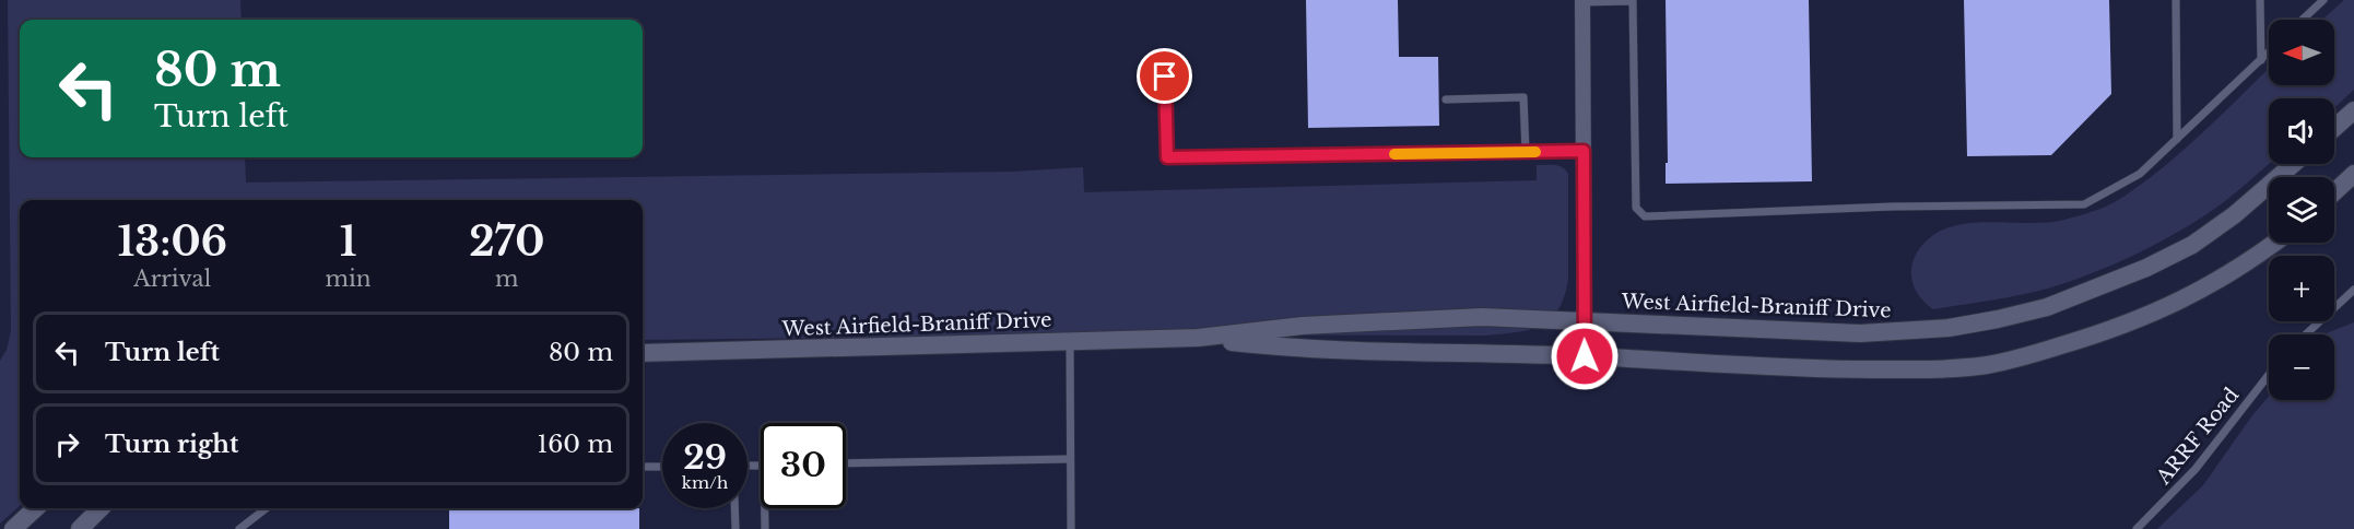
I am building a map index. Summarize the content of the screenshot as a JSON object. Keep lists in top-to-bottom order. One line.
{"streets":{"street":["West Airfield-Braniff Drive"],"lane":["ARRF Road"]},"north":"left","page":{"map_buttons":["+","−"],"turn":["80 m","Turn left"],"eta":["13:06","Arrival","1","min","270","m"],"list":[{"name":"Turn left","value":"80 m"},{"name":"Turn right","value":"160 m"}],"speed":"29 km/h","limit":"30"}}
